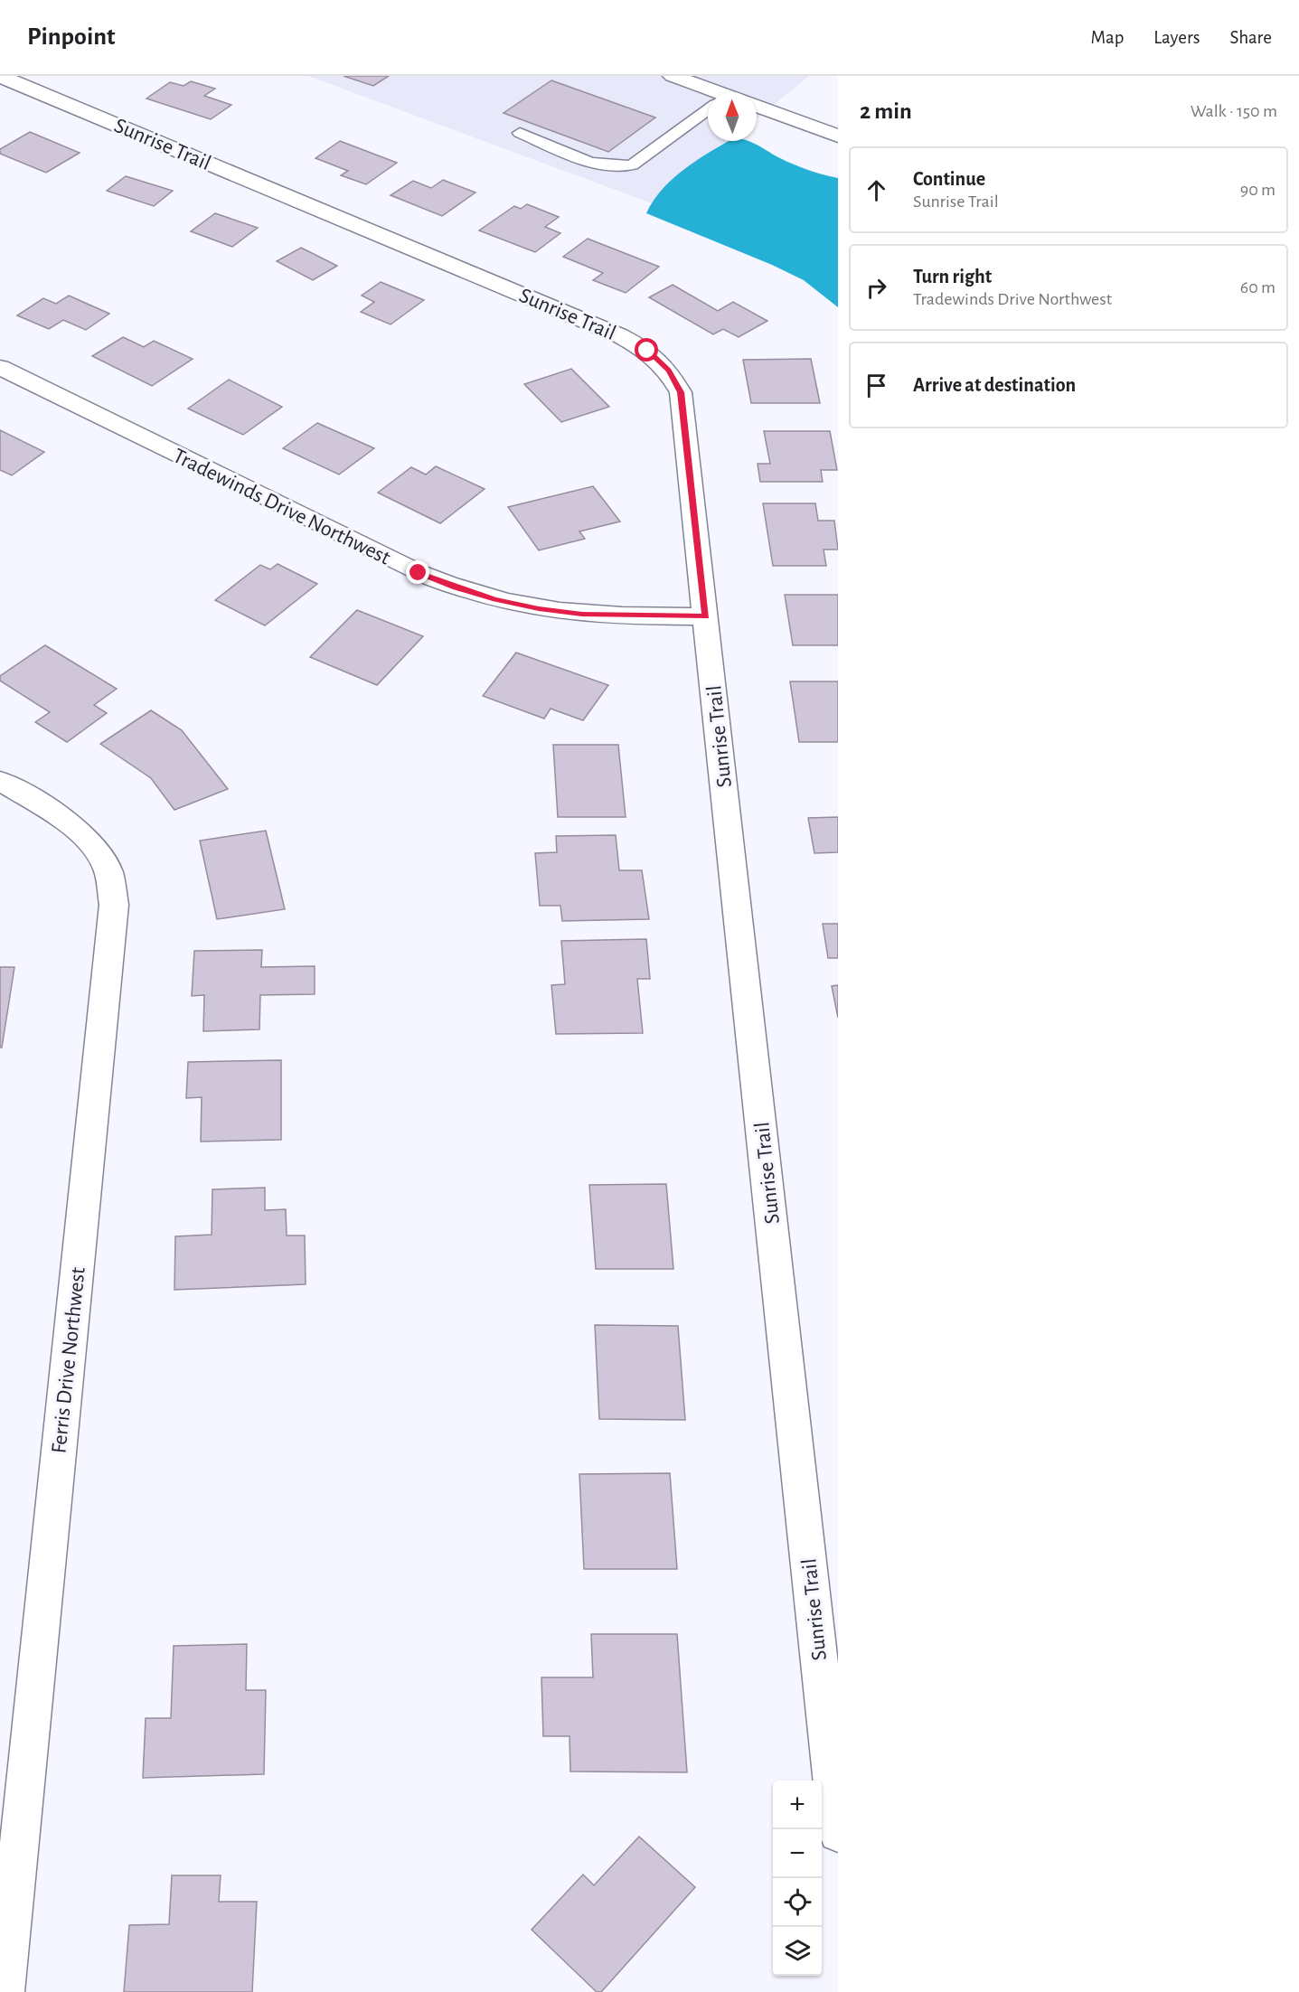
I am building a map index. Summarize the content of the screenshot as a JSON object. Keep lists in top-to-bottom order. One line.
{"streets":{"street":["Sunrise Trail","Tradewinds Drive Northwest","Ferris Drive Northwest"]},"crossings":[["Sunrise Trail","Tradewinds Drive Northwest"]],"north":"top","page":{"header":"Pinpoint","nav":["Map","Layers","Share"],"heading":["2 min","Walk · 150 m"],"list":[["Continue","Sunrise Trail","90 m"],["Turn right","Tradewinds Drive Northwest","60 m"],"Arrive at destination"],"map_buttons":["+","−"]}}
